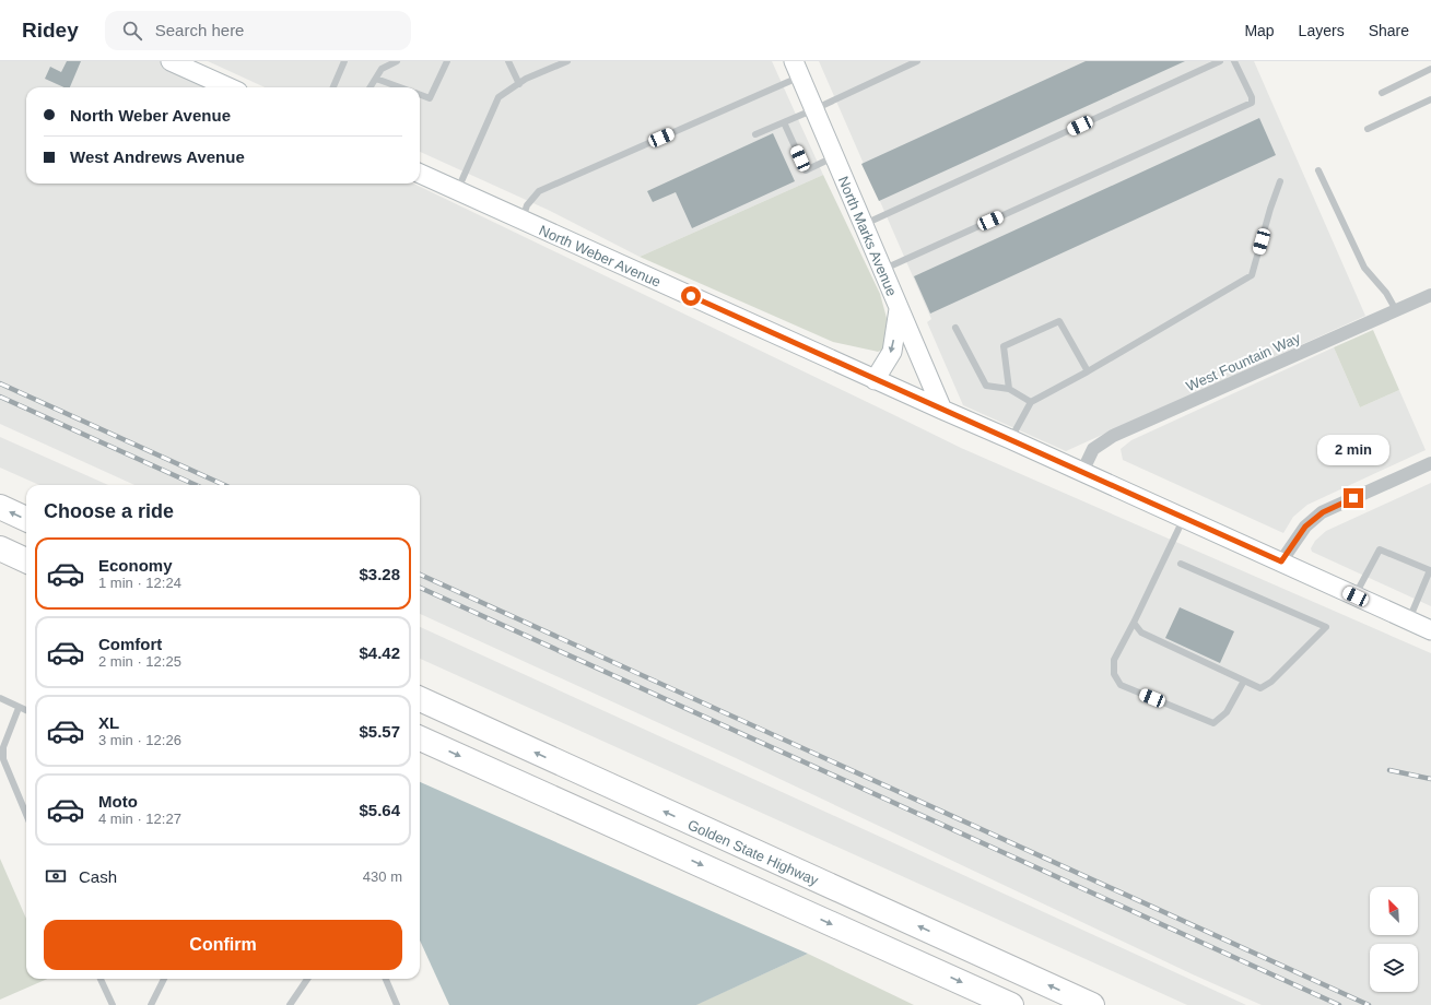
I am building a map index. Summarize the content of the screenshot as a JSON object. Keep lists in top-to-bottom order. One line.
{"streets":{"highway":["Golden State Highway"],"main road":["North Marks Avenue","North Weber Avenue"],"street":["West Fountain Way"]},"crossings":[["North Marks Avenue","North Weber Avenue"],["North Weber Avenue","West Fountain Way"]],"north":"top left","page":{"header":"Ridey","search":"Search here","nav":["Map","Layers","Share"],"banner":["North Weber Avenue","West Andrews Avenue"],"bubble":"2 min","heading":"Choose a ride","list":[{"name":"Economy","note":"1 min · 12:24","value":"$3.28"},{"name":"Comfort","note":"2 min · 12:25","value":"$4.42"},{"name":"XL","note":"3 min · 12:26","value":"$5.57"},{"name":"Moto","note":"4 min · 12:27","value":"$5.64"}],"pay":["Cash","430 m"],"buttons":"Confirm"}}
